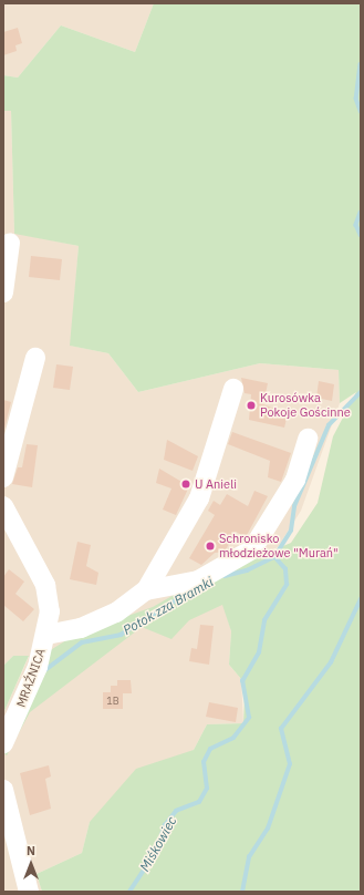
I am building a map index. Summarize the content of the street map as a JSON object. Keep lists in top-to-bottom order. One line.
{"streets":{"street":["MRAŹNICA"]},"water":["Potok zza Bramki","Miśkowiec"],"places":["Kurosówka Pokoje Gościnne","U Anieli","Schronisko młodzieżowe \"Murań\""],"house_numbers":["1B"],"north":"top"}
